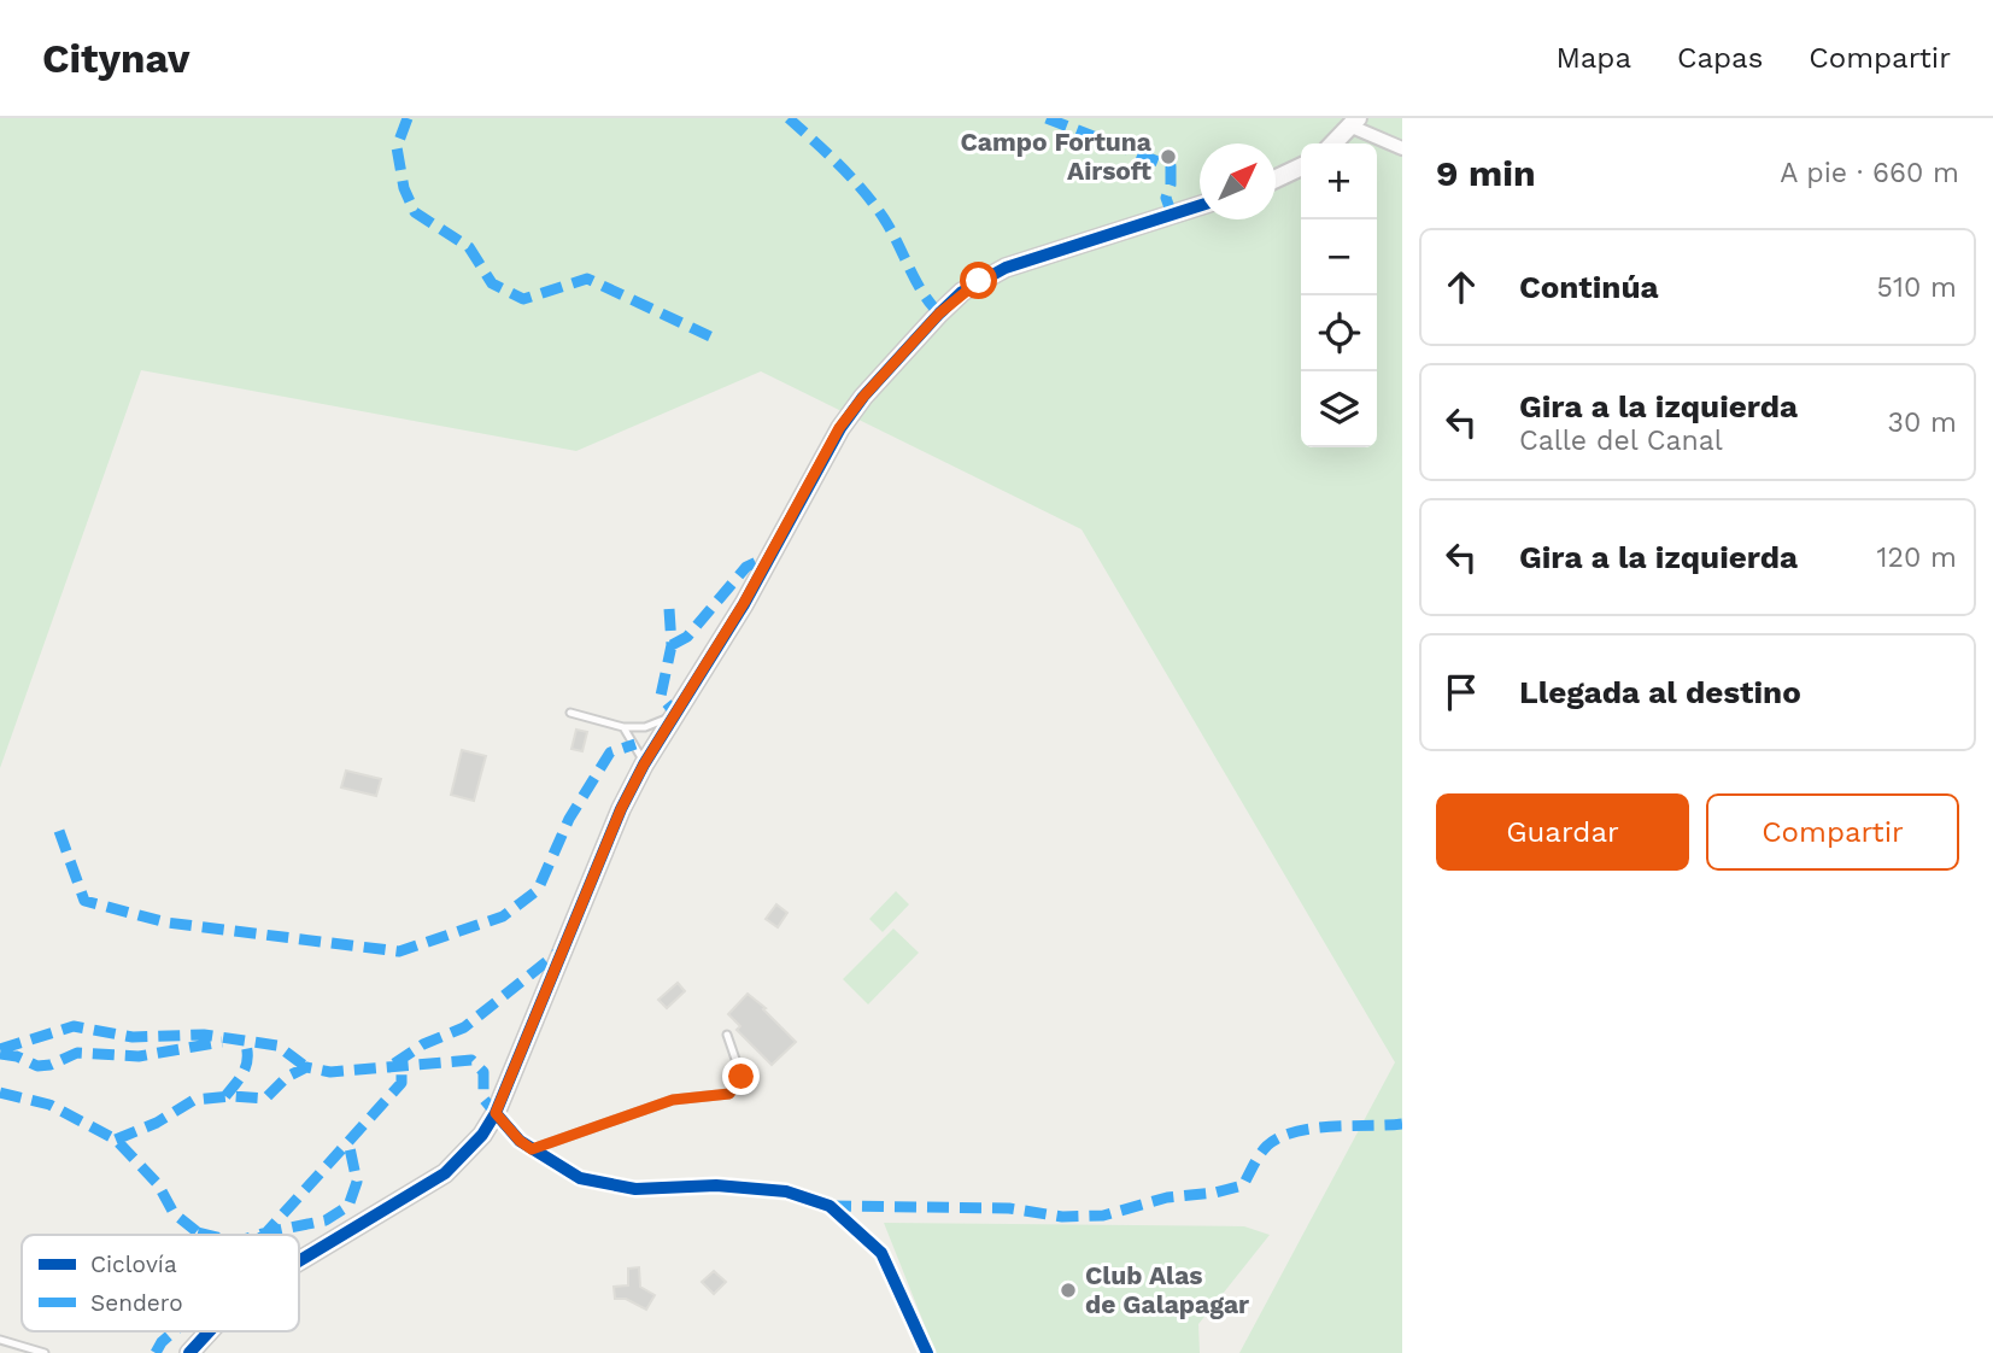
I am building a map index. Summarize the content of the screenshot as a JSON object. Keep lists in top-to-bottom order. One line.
{"places":["Campo Fortuna Airsoft","Club Alas de Galapagar"],"legend":["Ciclovía","Sendero"],"north":"top right","page":{"header":"Citynav","nav":["Mapa","Capas","Compartir"],"heading":["9 min","A pie · 660 m"],"map_buttons":["+","−"],"list":[["Continúa","510 m"],["Gira a la izquierda","Calle del Canal","30 m"],["Gira a la izquierda","120 m"],"Llegada al destino"],"buttons":["Guardar","Compartir"]}}
